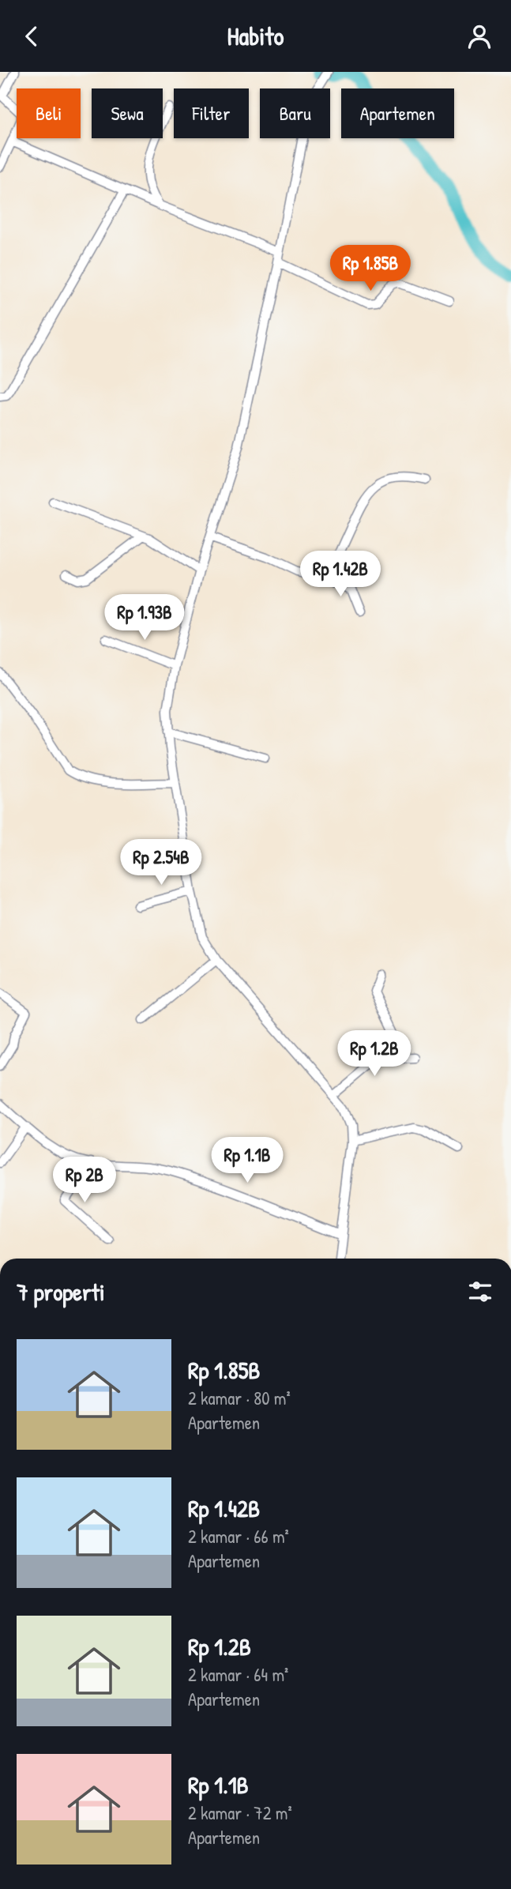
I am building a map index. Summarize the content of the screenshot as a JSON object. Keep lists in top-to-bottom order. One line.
{"page":{"header":"Habito","chip":["Beli","Sewa","Filter","Baru","Apartemen"],"price":["Rp 1.85B","Rp 1.42B","Rp 1.93B","Rp 2.54B","Rp 1.2B","Rp 1.1B","Rp 2B"],"heading":"7 properti","list":[{"name":"Rp 1.85B","note":"2 kamar · 80 m² · Apartemen"},{"name":"Rp 1.42B","note":"2 kamar · 66 m² · Apartemen"},{"name":"Rp 1.2B","note":"2 kamar · 64 m² · Apartemen"},{"name":"Rp 1.1B","note":"2 kamar · 72 m² · Apartemen"}]}}
